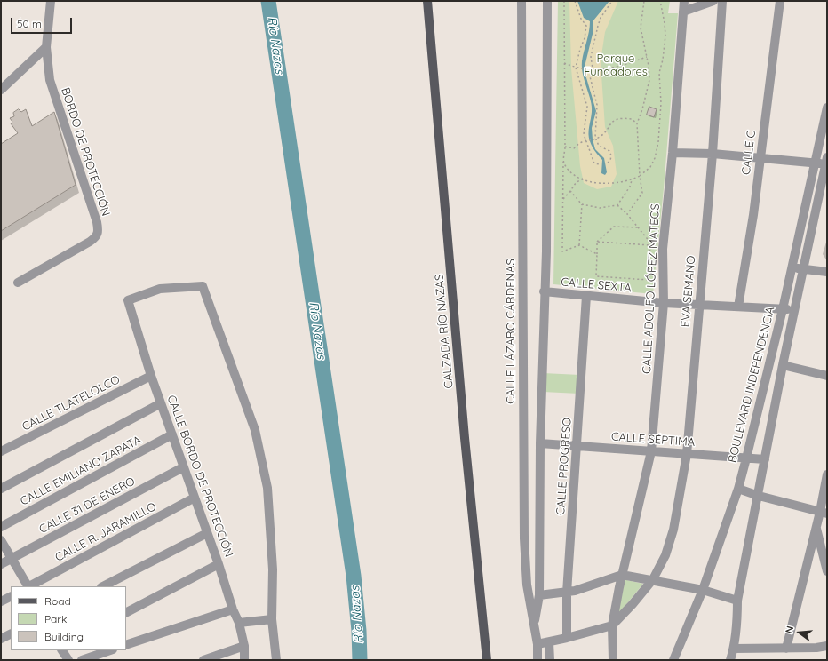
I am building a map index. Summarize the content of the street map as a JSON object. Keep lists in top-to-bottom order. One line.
{"streets":{"main road":["CALZADA RÍO NAZAS"],"street":["BORDO DE PROTECCIÓN","CALLE C","CALLE SEXTA","CALLE ADOLFO LÓPEZ MATEOS","EVA SEMANO","CALLE LÁZARO CÁRDENAS","BOULEVARD INDEPENDENCIA","CALLE TLATELOLCO","CALLE SÉPTIMA","CALLE PROGRESO","CALLE EMILIANO ZAPATA","CALLE BORDO DE PROTECCIÓN","CALLE 31 DE ENERO","CALLE R. JARAMILLO"]},"crossings":[["CALLE C","CALLE SEXTA"],["CALLE SEXTA","CALLE ADOLFO LÓPEZ MATEOS"],["CALLE SEXTA","EVA SEMANO"],["CALLE SEXTA","BOULEVARD INDEPENDENCIA"],["CALLE SEXTA","CALLE PROGRESO"],["CALLE ADOLFO LÓPEZ MATEOS","EVA SEMANO"],["CALLE ADOLFO LÓPEZ MATEOS","CALLE SÉPTIMA"],["EVA SEMANO","CALLE SÉPTIMA"],["BOULEVARD INDEPENDENCIA","CALLE SÉPTIMA"],["CALLE TLATELOLCO","CALLE BORDO DE PROTECCIÓN"],["CALLE SÉPTIMA","CALLE PROGRESO"],["CALLE EMILIANO ZAPATA","CALLE BORDO DE PROTECCIÓN"],["CALLE BORDO DE PROTECCIÓN","CALLE 31 DE ENERO"],["CALLE BORDO DE PROTECCIÓN","CALLE R. JARAMILLO"]],"water":["Río Nazas"],"parks":["Parque Fundadores"],"legend":["Road","Park","Building"],"scale_bar":"50 m","north":"left"}
